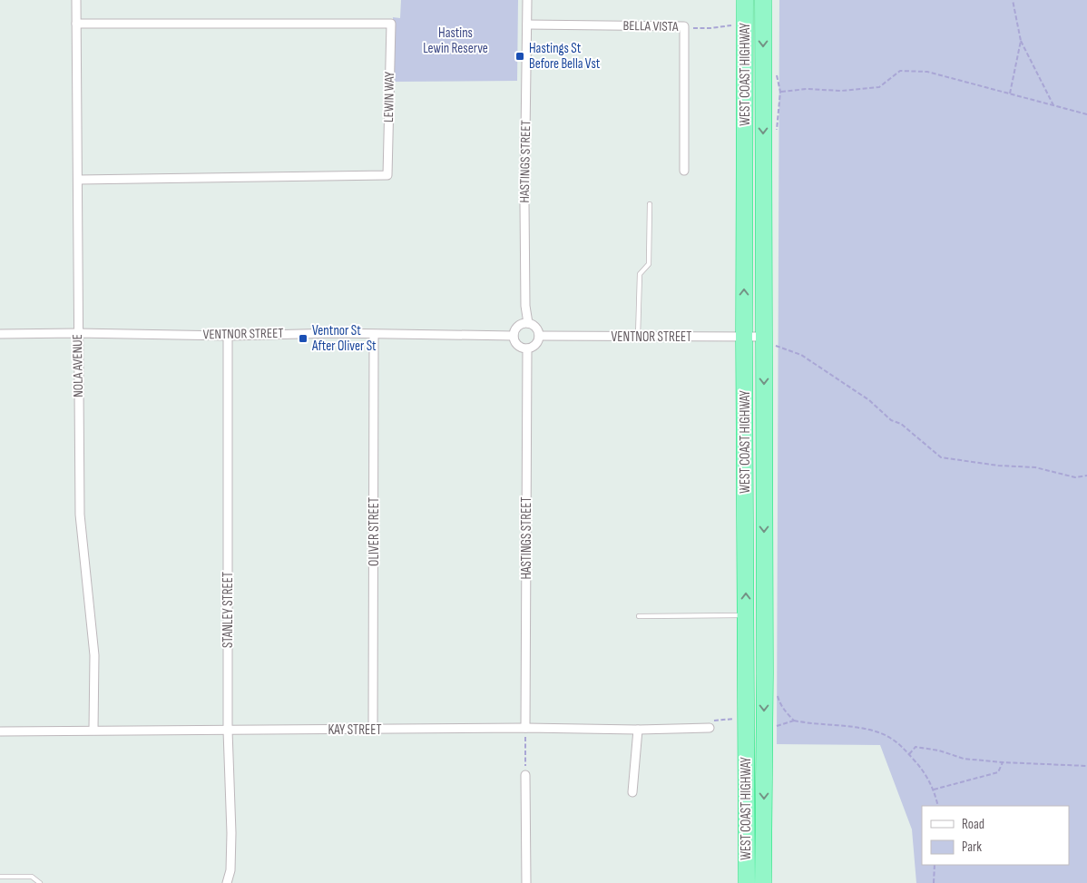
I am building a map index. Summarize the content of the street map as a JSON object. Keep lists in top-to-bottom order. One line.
{"streets":{"highway":["WEST COAST HIGHWAY"],"street":["BELLA VISTA","LEWIN WAY","HASTINGS STREET","VENTNOR STREET","NOLA AVENUE","OLIVER STREET","STANLEY STREET","KAY STREET"]},"crossings":[["BELLA VISTA","HASTINGS STREET"],["WEST COAST HIGHWAY","VENTNOR STREET"],["LEWIN WAY","NOLA AVENUE"],["HASTINGS STREET","VENTNOR STREET"],["HASTINGS STREET","KAY STREET"],["VENTNOR STREET","NOLA AVENUE"],["VENTNOR STREET","OLIVER STREET"],["VENTNOR STREET","STANLEY STREET"],["NOLA AVENUE","KAY STREET"],["OLIVER STREET","KAY STREET"],["STANLEY STREET","KAY STREET"]],"parks":["Hastins Lewin Reserve"],"places":{"transit":["Hastings St Before Bella Vst","Ventnor St After Oliver St"]},"legend":["Road","Park"]}
